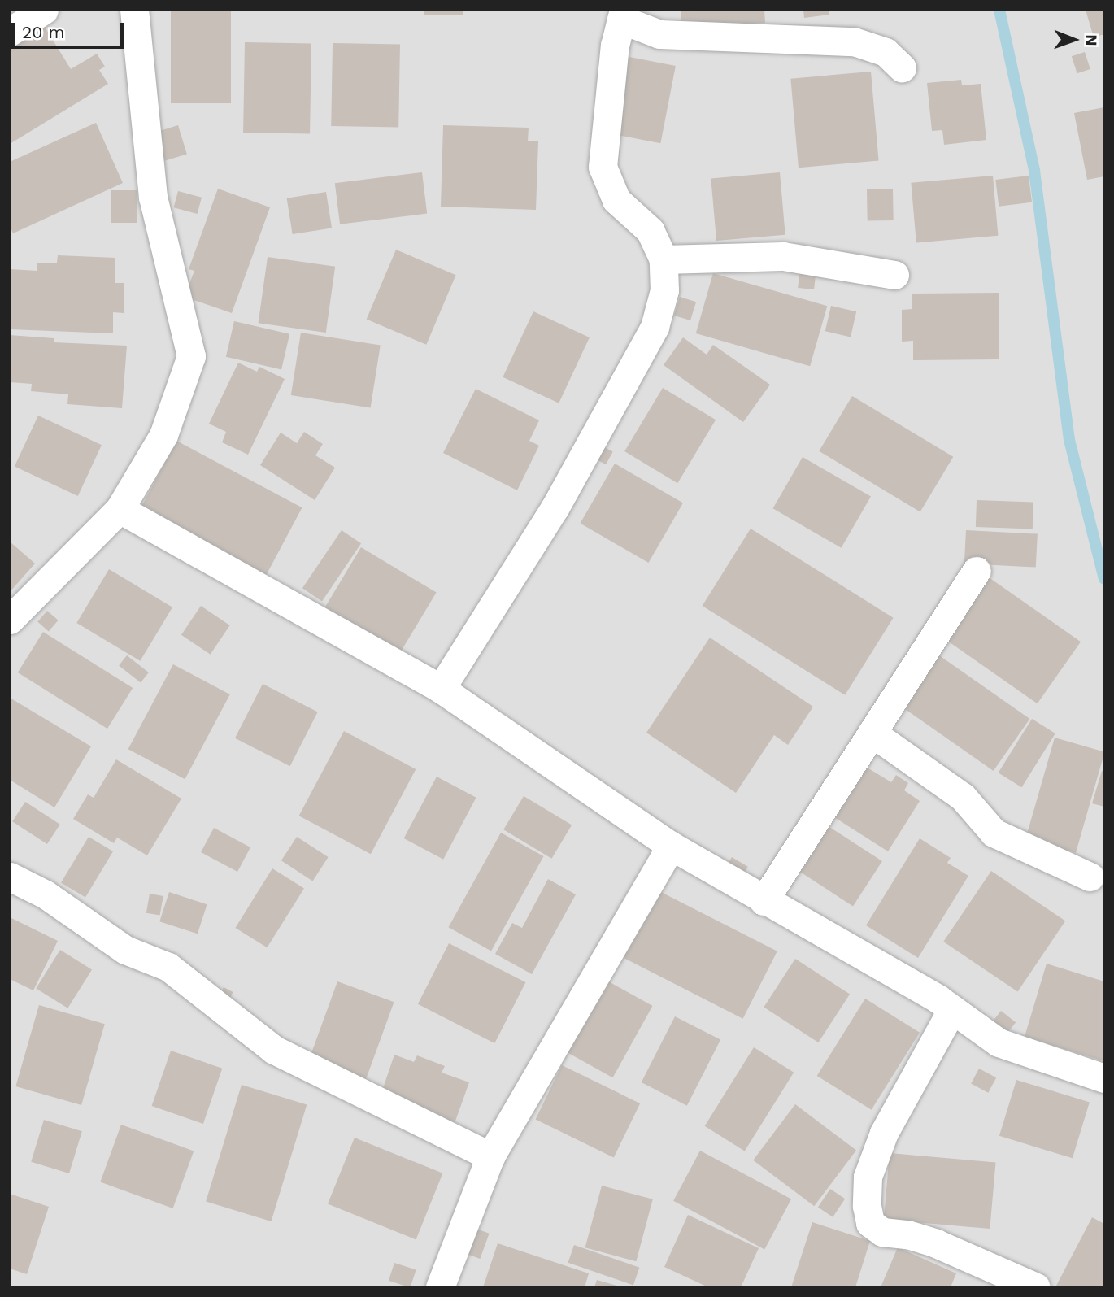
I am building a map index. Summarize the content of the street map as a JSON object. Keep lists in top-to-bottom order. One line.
{"scale_bar":"20 m","north":"right"}
